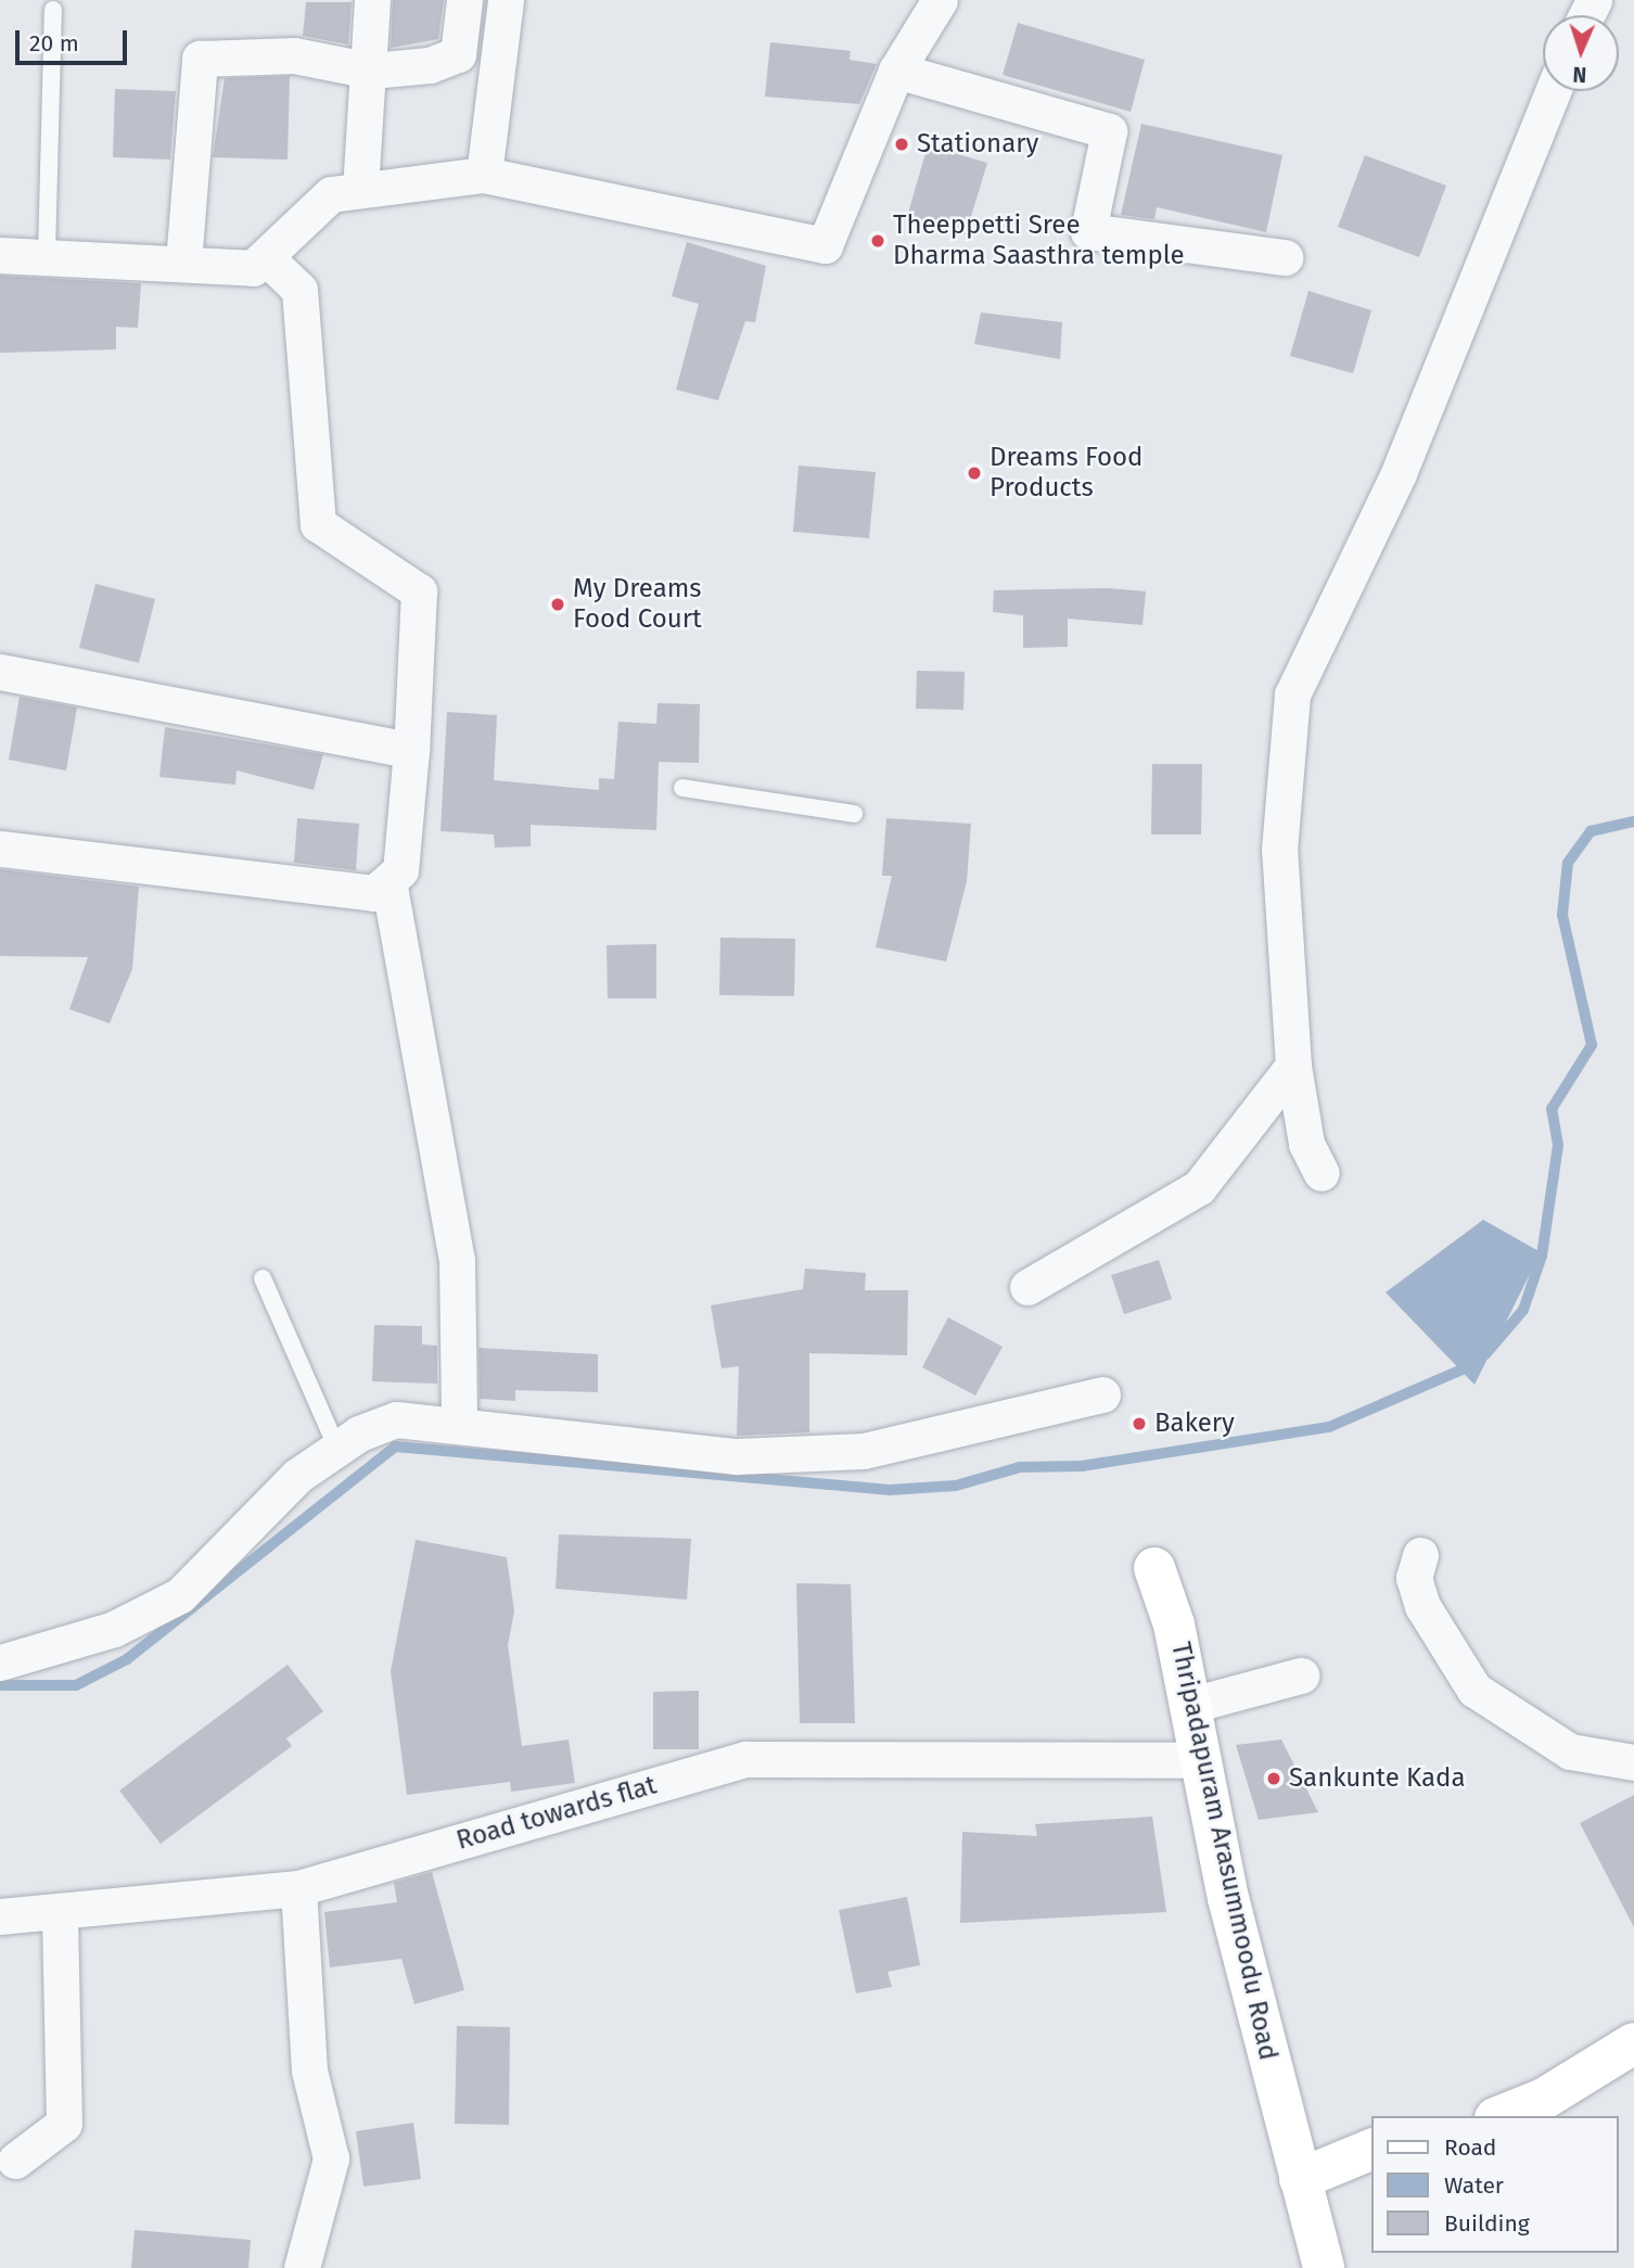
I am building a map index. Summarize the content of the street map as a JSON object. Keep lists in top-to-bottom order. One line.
{"streets":{"main road":["Thripadapuram Arasummoodu Road"],"street":["Road towards flat"]},"crossings":[["Road towards flat","Thripadapuram Arasummoodu Road"]],"places":["Stationary","Theeppetti Sree Dharma Saasthra temple","Dreams Food Products","My Dreams Food Court","Bakery","Sankunte Kada"],"legend":["Road","Water","Building"],"scale_bar":"20 m","north":"bottom"}
